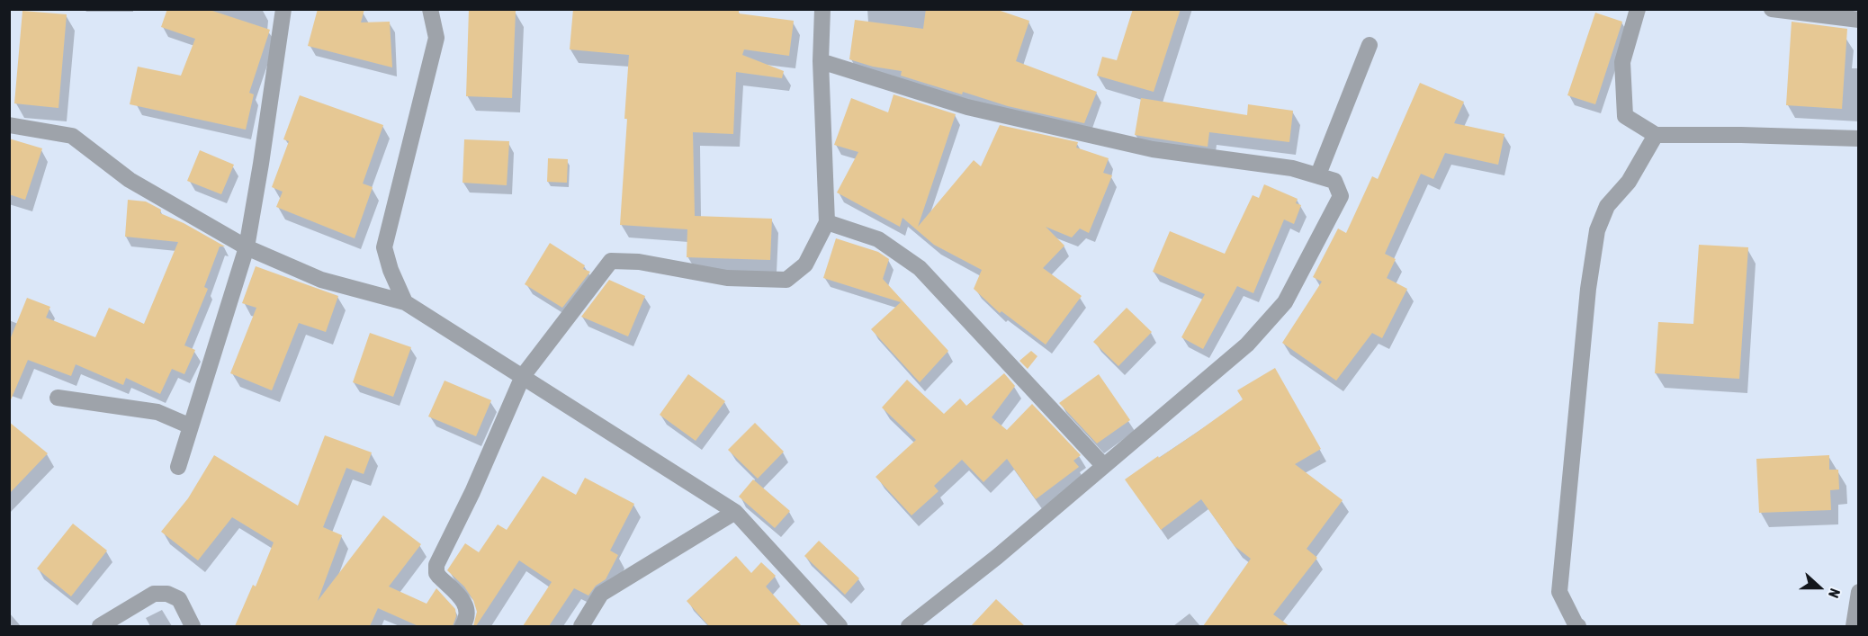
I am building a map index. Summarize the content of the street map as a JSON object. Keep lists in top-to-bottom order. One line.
{"north":"right"}
